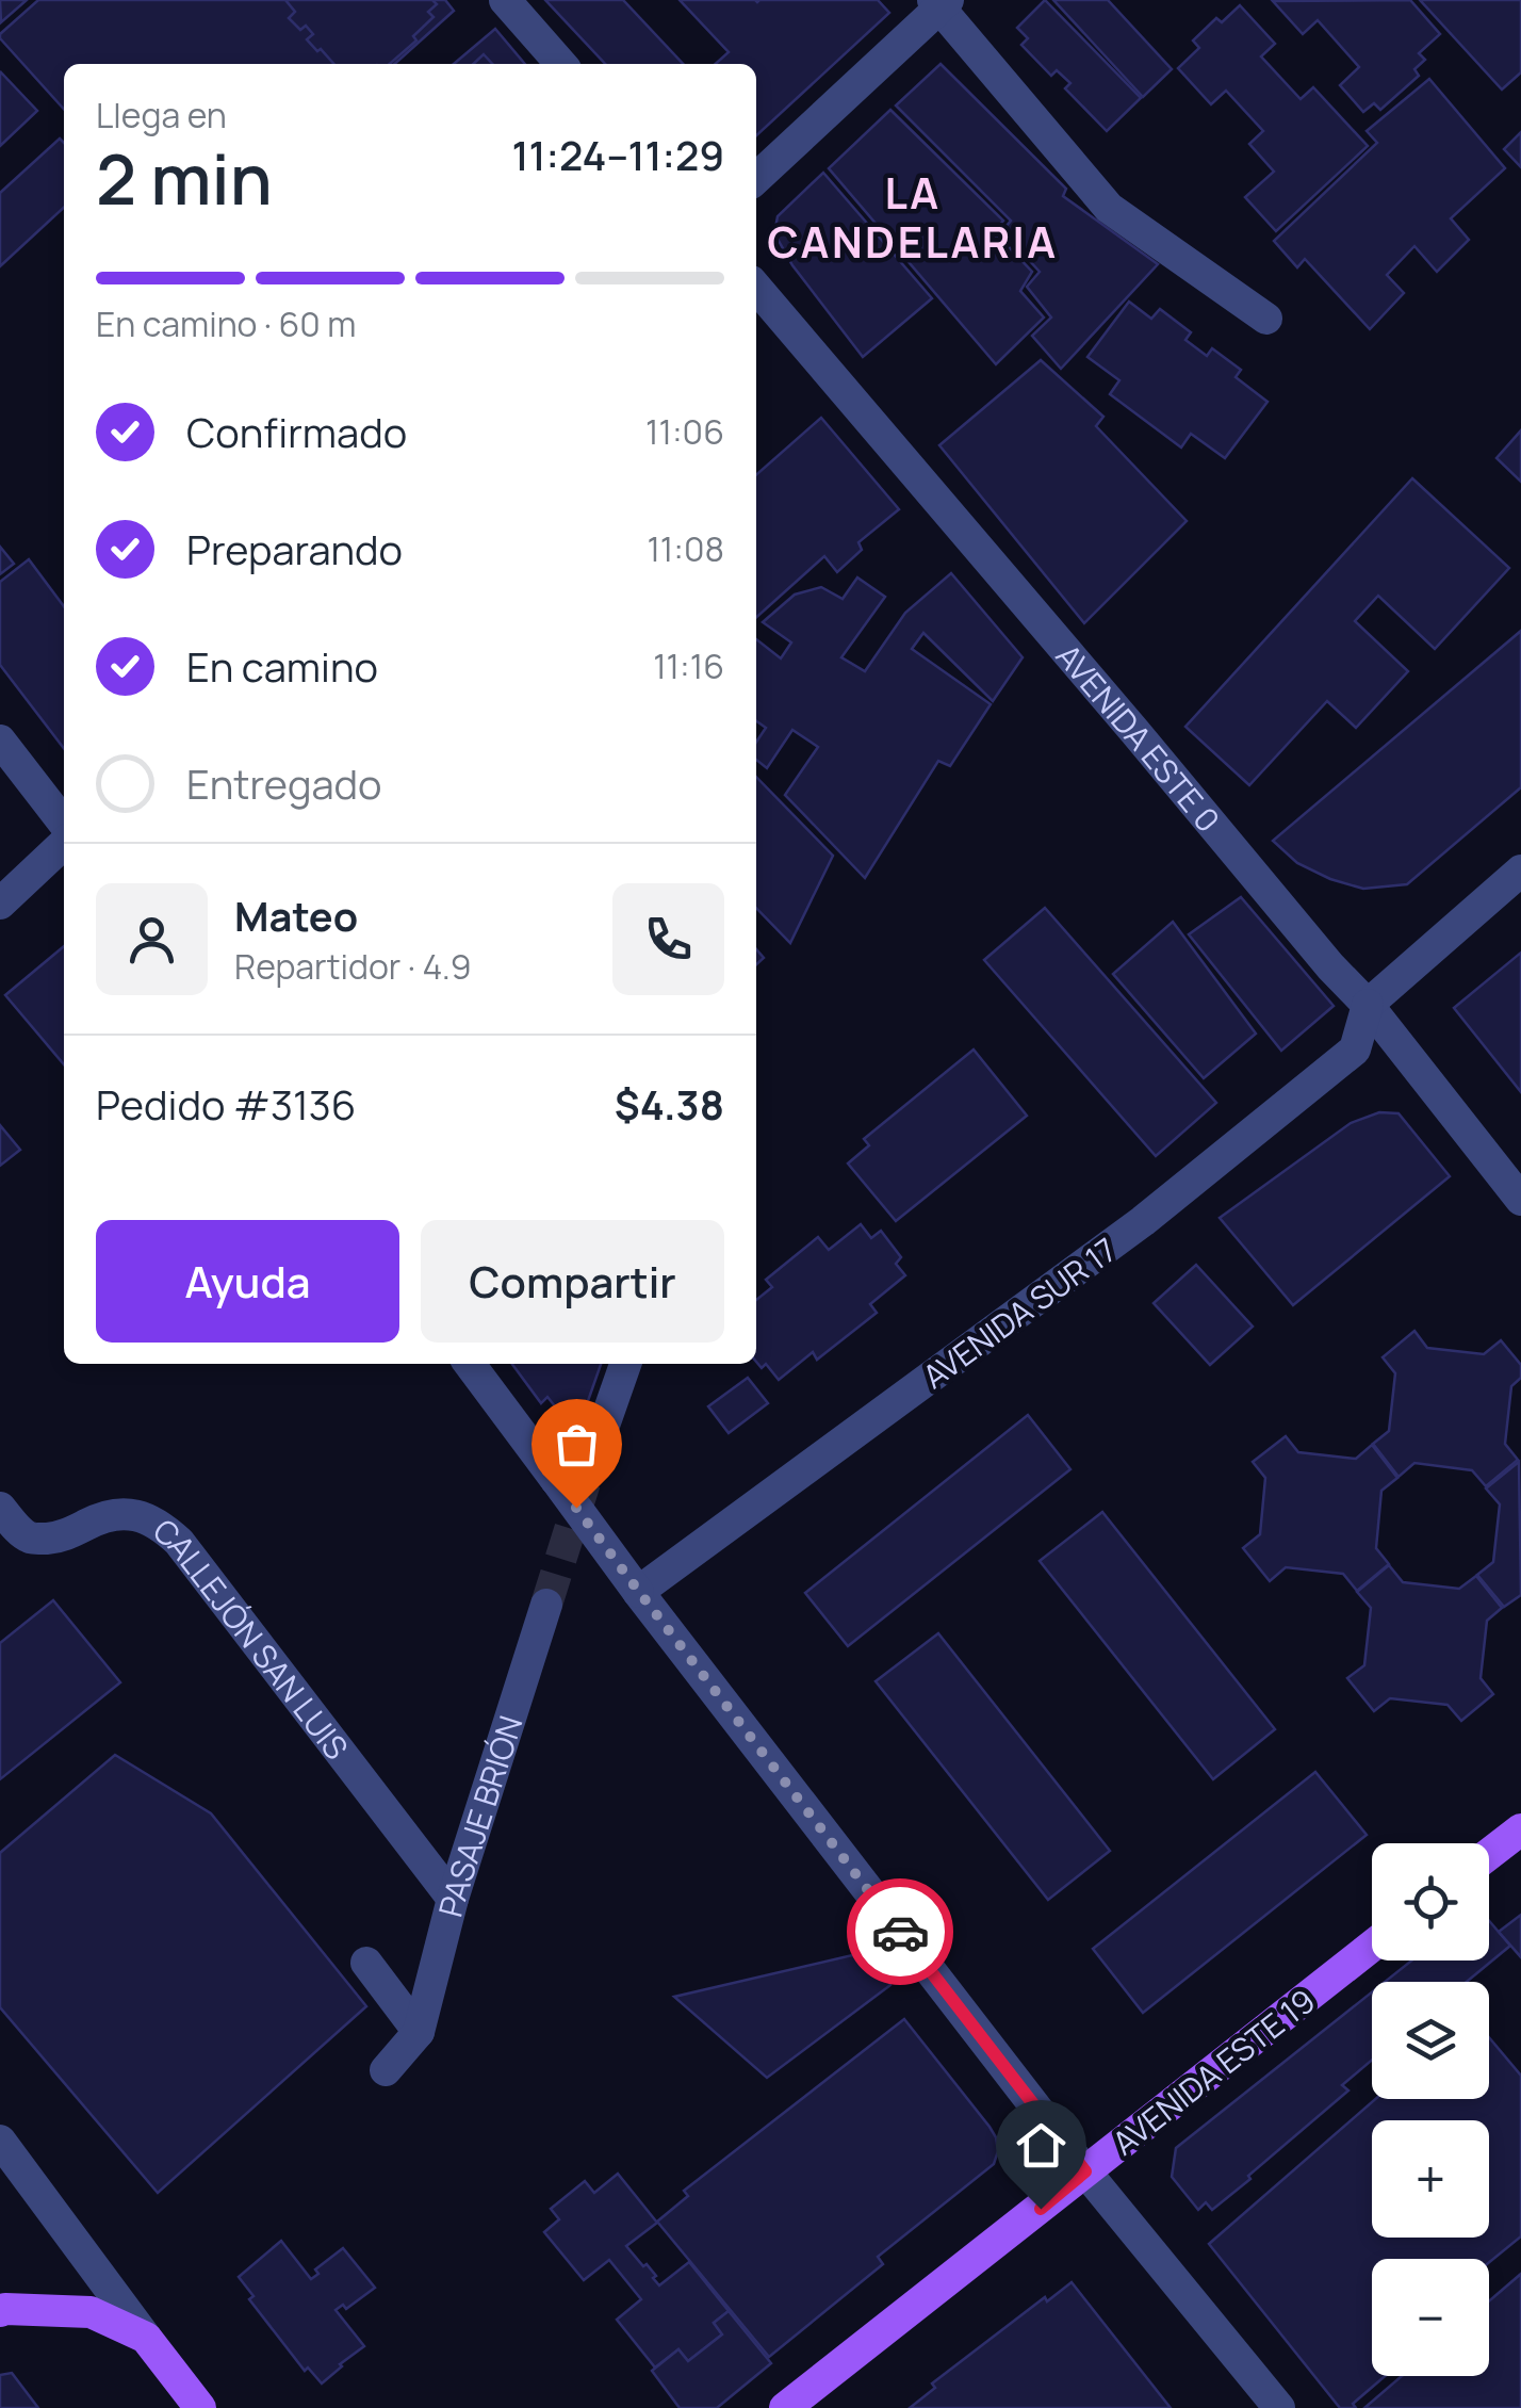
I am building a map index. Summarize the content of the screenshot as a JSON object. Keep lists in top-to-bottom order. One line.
{"streets":{"main road":["AVENIDA ESTE 19"],"street":["AVENIDA ESTE 0","AVENIDA SUR 17","CALLEJÓN SAN LUIS","PASAJE BRIÓN"]},"crossings":[["AVENIDA ESTE 0","AVENIDA SUR 17"],["CALLEJÓN SAN LUIS","PASAJE BRIÓN"]],"districts":["LA CANDELARIA"],"page":{"heading":["2 min","Llega en","11:24–11:29"],"panel":["Mateo","Repartidor · 4.9","Pedido #3136","$4.38"],"bar":"En camino · 60 m","list":[["Confirmado","11:06"],["Preparando","11:08"],["En camino","11:16"],"Entregado"],"buttons":["Ayuda","Compartir"],"map_buttons":["+","−"]}}
